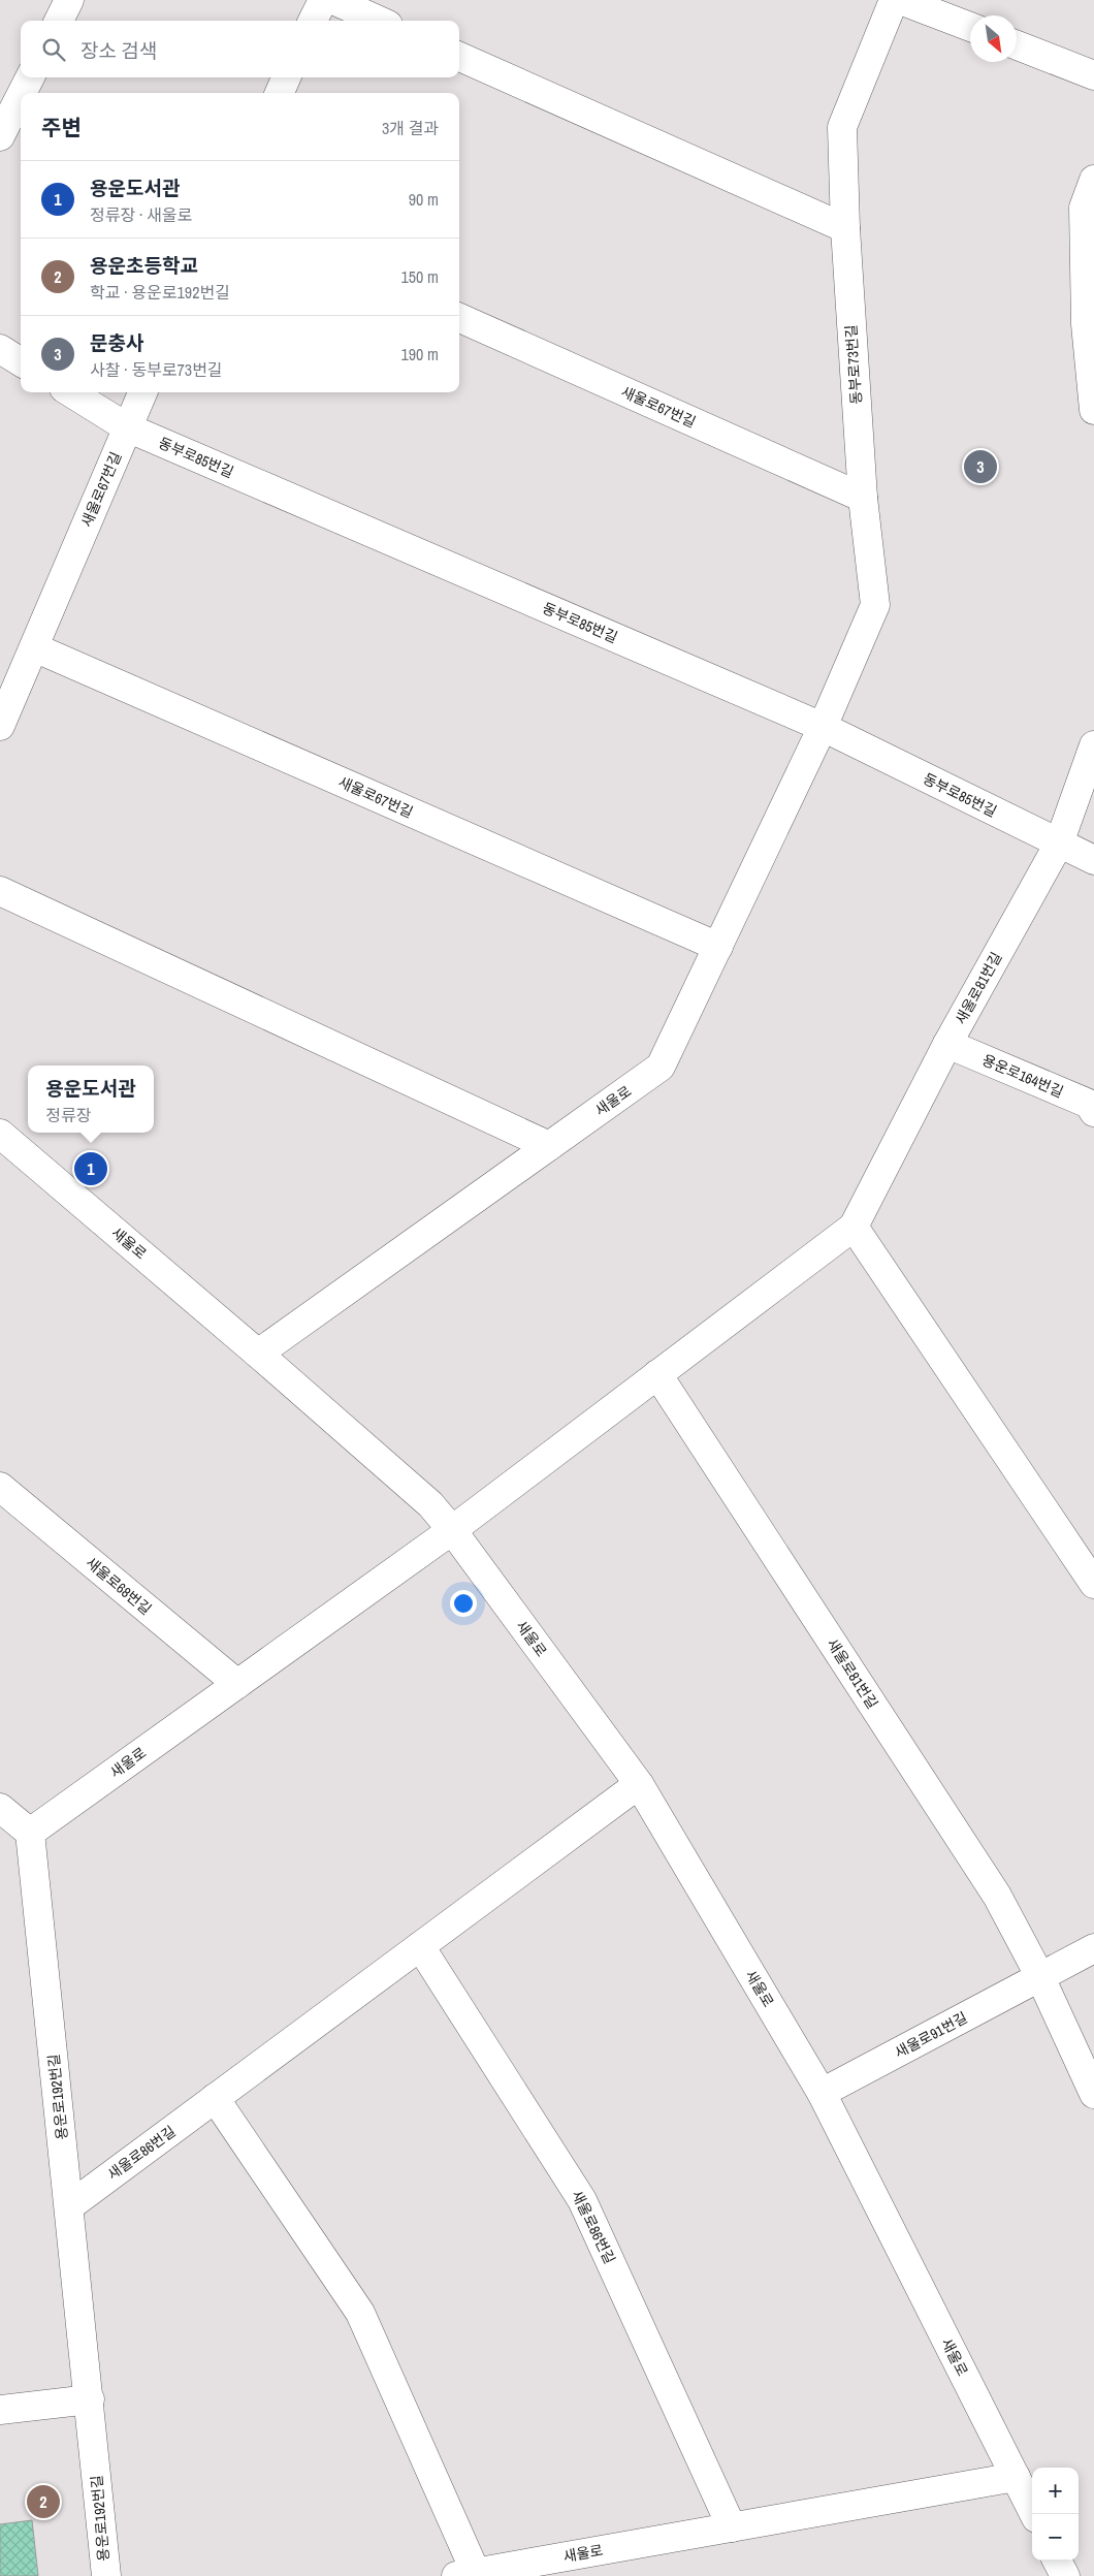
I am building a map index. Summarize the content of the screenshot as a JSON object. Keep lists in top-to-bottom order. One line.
{"streets":{"street":["동부로73번길","새울로67번길","동부로85번길","새울로81번길","용운로164번길","새울로","새울로68번길","새울로91번길","용운로192번길","새울로86번길"]},"crossings":[["동부로73번길","새울로67번길"],["동부로73번길","동부로85번길"],["동부로73번길","새울로"],["새울로67번길","동부로85번길"],["새울로67번길","새울로"],["동부로85번길","새울로81번길"],["동부로85번길","새울로"],["새울로81번길","용운로164번길"],["새울로81번길","새울로"],["새울로81번길","새울로91번길"],["새울로","새울로68번길"],["새울로","새울로91번길"],["새울로","용운로192번길"],["새울로","새울로86번길"],["용운로192번길","새울로86번길"]],"north":"bottom right","page":{"search":"장소 검색","heading":["주변","3개 결과"],"list":[{"mark":"1","name":"용운도서관","note":"정류장 · 새울로","value":"90 m"},{"mark":"2","name":"용운초등학교","note":"학교 · 용운로192번길","value":"150 m"},{"mark":"3","name":"문충사","note":"사찰 · 동부로73번길","value":"190 m"}],"pins":["3","1","2"],"popup":["용운도서관","정류장"],"map_buttons":["+","−"]}}
